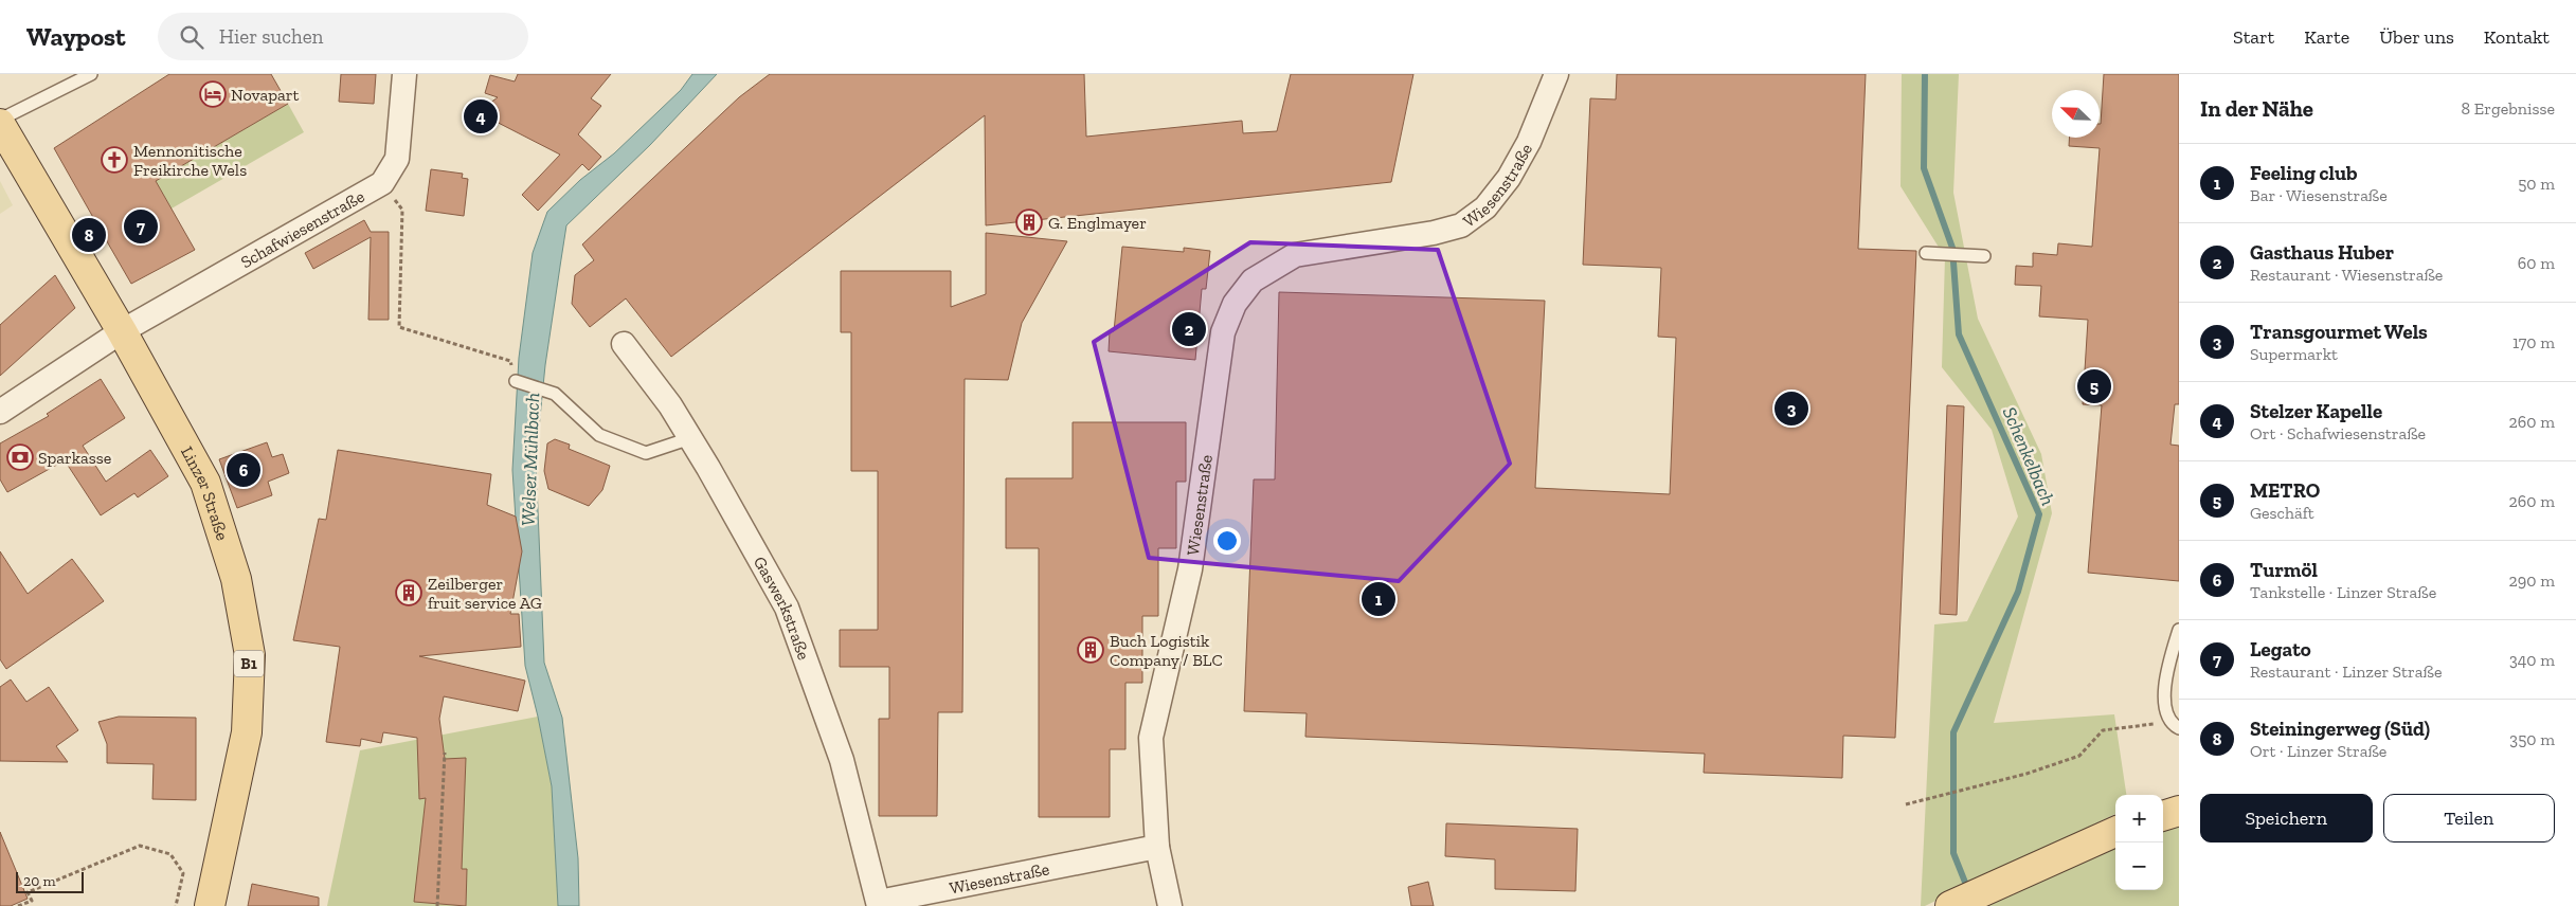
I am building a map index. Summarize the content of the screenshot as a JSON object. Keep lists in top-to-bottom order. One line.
{"streets":{"main road":["Linzer Straße","B1"],"street":["Wiesenstraße","Schafwiesenstraße","Gaswerkstraße"]},"crossings":[["Wiesenstraße","Gaswerkstraße"],["Schafwiesenstraße","Linzer Straße"]],"water":["Schenkelbach","Welser Mühlbach"],"places":{"hotel":["Novapart"],"church":["Mennonitische Freikirche Wels"],"building":["G. Englmayer","Zeilberger fruit service AG","Buch Logistik Company / BLC"],"bank":["Sparkasse"]},"scale_bar":"20 m","north":"top left","page":{"header":"Waypost","search":"Hier suchen","nav":["Start","Karte","Über uns","Kontakt"],"heading":["In der Nähe","8 Ergebnisse"],"pins":["4","7","8","2","5","3","6","1"],"list":[{"mark":"1","name":"Feeling club","note":"Bar · Wiesenstraße","value":"50 m"},{"mark":"2","name":"Gasthaus Huber","note":"Restaurant · Wiesenstraße","value":"60 m"},{"mark":"3","name":"Transgourmet Wels","note":"Supermarkt","value":"170 m"},{"mark":"4","name":"Stelzer Kapelle","note":"Ort · Schafwiesenstraße","value":"260 m"},{"mark":"5","name":"METRO","note":"Geschäft","value":"260 m"},{"mark":"6","name":"Turmöl","note":"Tankstelle · Linzer Straße","value":"290 m"},{"mark":"7","name":"Legato","note":"Restaurant · Linzer Straße","value":"340 m"},{"mark":"8","name":"Steiningerweg (Süd)","note":"Ort · Linzer Straße","value":"350 m"}],"buttons":["Speichern","Teilen"],"map_buttons":["+","−"],"scale":"20 m"}}
